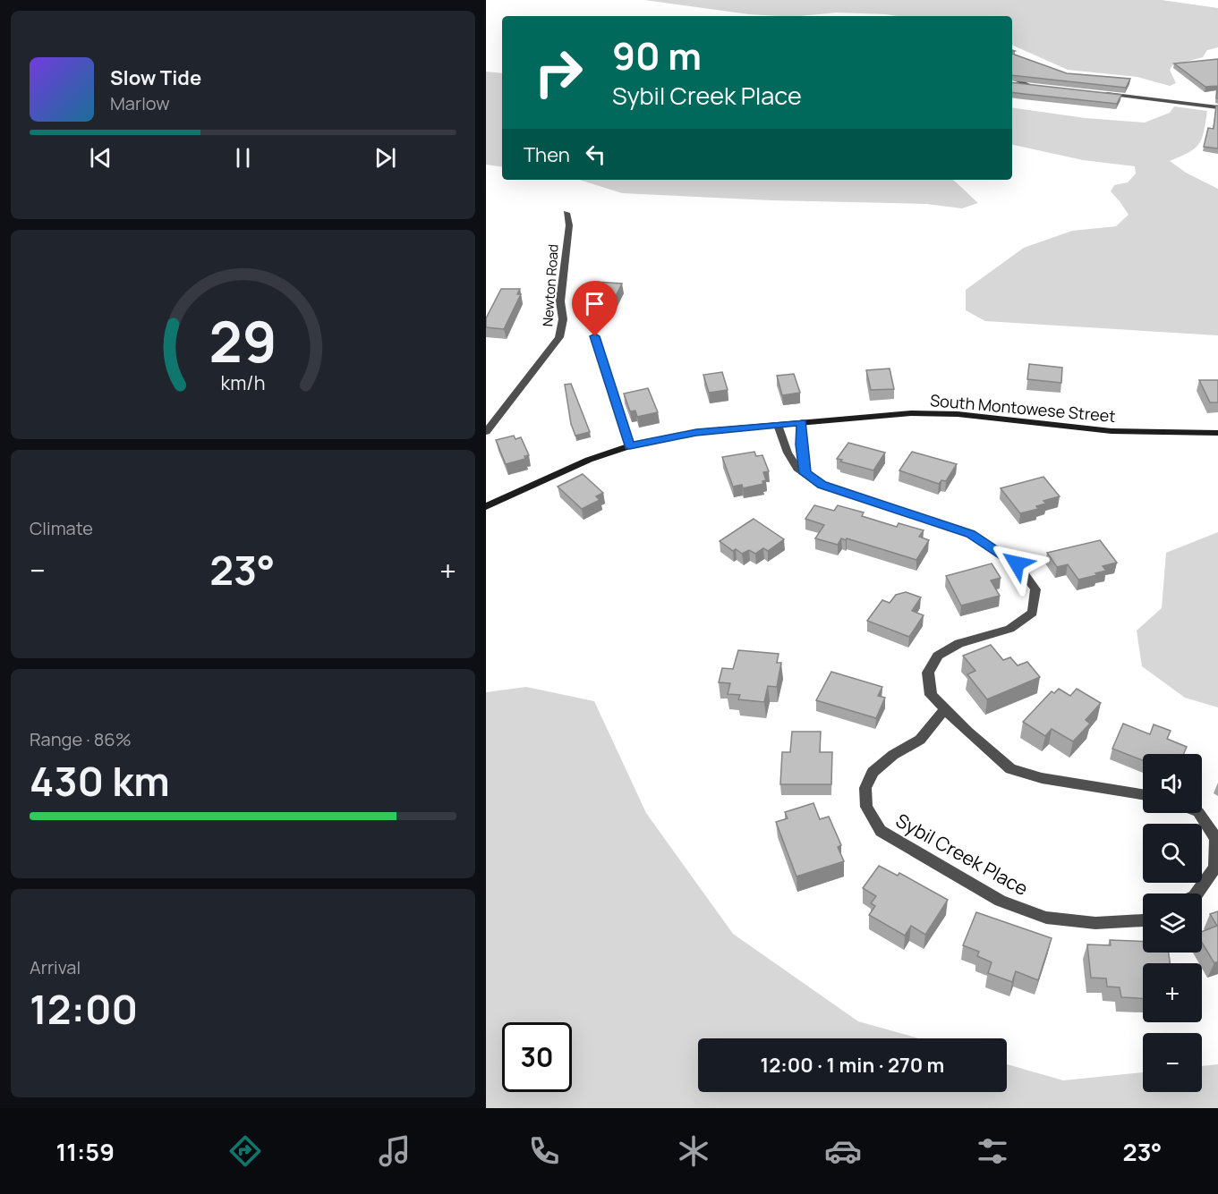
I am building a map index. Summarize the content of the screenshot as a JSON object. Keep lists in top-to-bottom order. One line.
{"streets":{"main road":["South Montowese Street"],"street":["Newton Road","Sybil Creek Place"]},"page":{"turn":["90 m","Sybil Creek Place"],"song":["Slow Tide","Marlow"],"then":"Then","tile":["Climate",["Range · 86%","430 km"],["Arrival","12:00"]],"heat":["−","23°","+"],"map_buttons":["+","−"],"limit":"30","trip":"12:00 · 1 min · 270 m","tabs":["11:59","23°"],"gauge":["29","km/h"]}}
